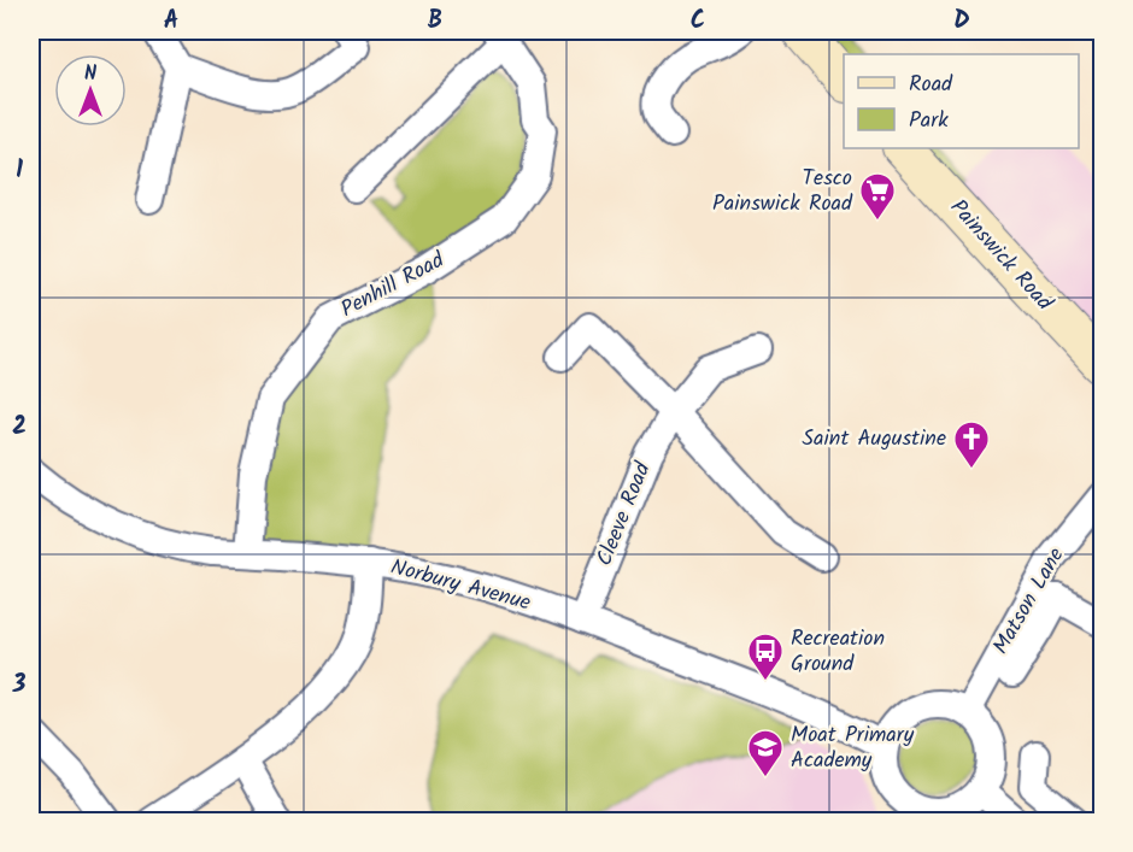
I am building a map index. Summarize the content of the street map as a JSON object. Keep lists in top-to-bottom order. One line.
{"streets":{"main road":["Painswick Road"],"street":["Penhill Road","Cleeve Road","Norbury Avenue","Matson Lane"]},"crossings":[["Penhill Road","Norbury Avenue"],["Cleeve Road","Norbury Avenue"],["Norbury Avenue","Matson Lane"]],"places":{"supermarket":["Tesco Painswick Road"],"church":["Saint Augustine"],"bus stop":["Recreation Ground"],"school or university":["Moat Primary Academy"]},"legend":["Road","Park"],"north":"top","grid":{"columns":["A","B","C","D"],"rows":["1","2","3"]}}
